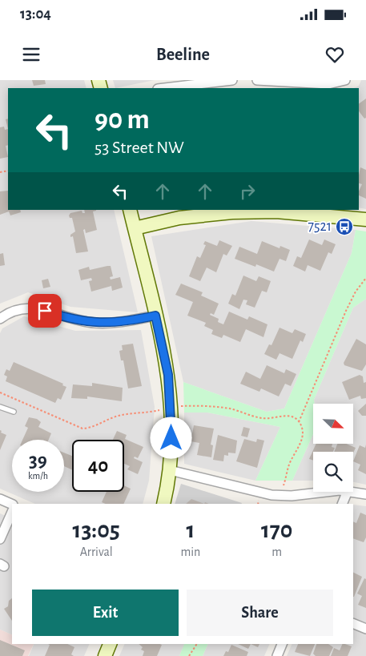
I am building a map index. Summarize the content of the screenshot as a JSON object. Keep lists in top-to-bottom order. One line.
{"places":{"bus stop":["7521"]},"north":"bottom right","page":{"status":"13:04","header":"Beeline","turn":["90 m","53 Street NW"],"speed":"39 km/h","limit":"40","eta":["13:05","Arrival","1","min","170","m"],"buttons":["Exit","Share"]}}
